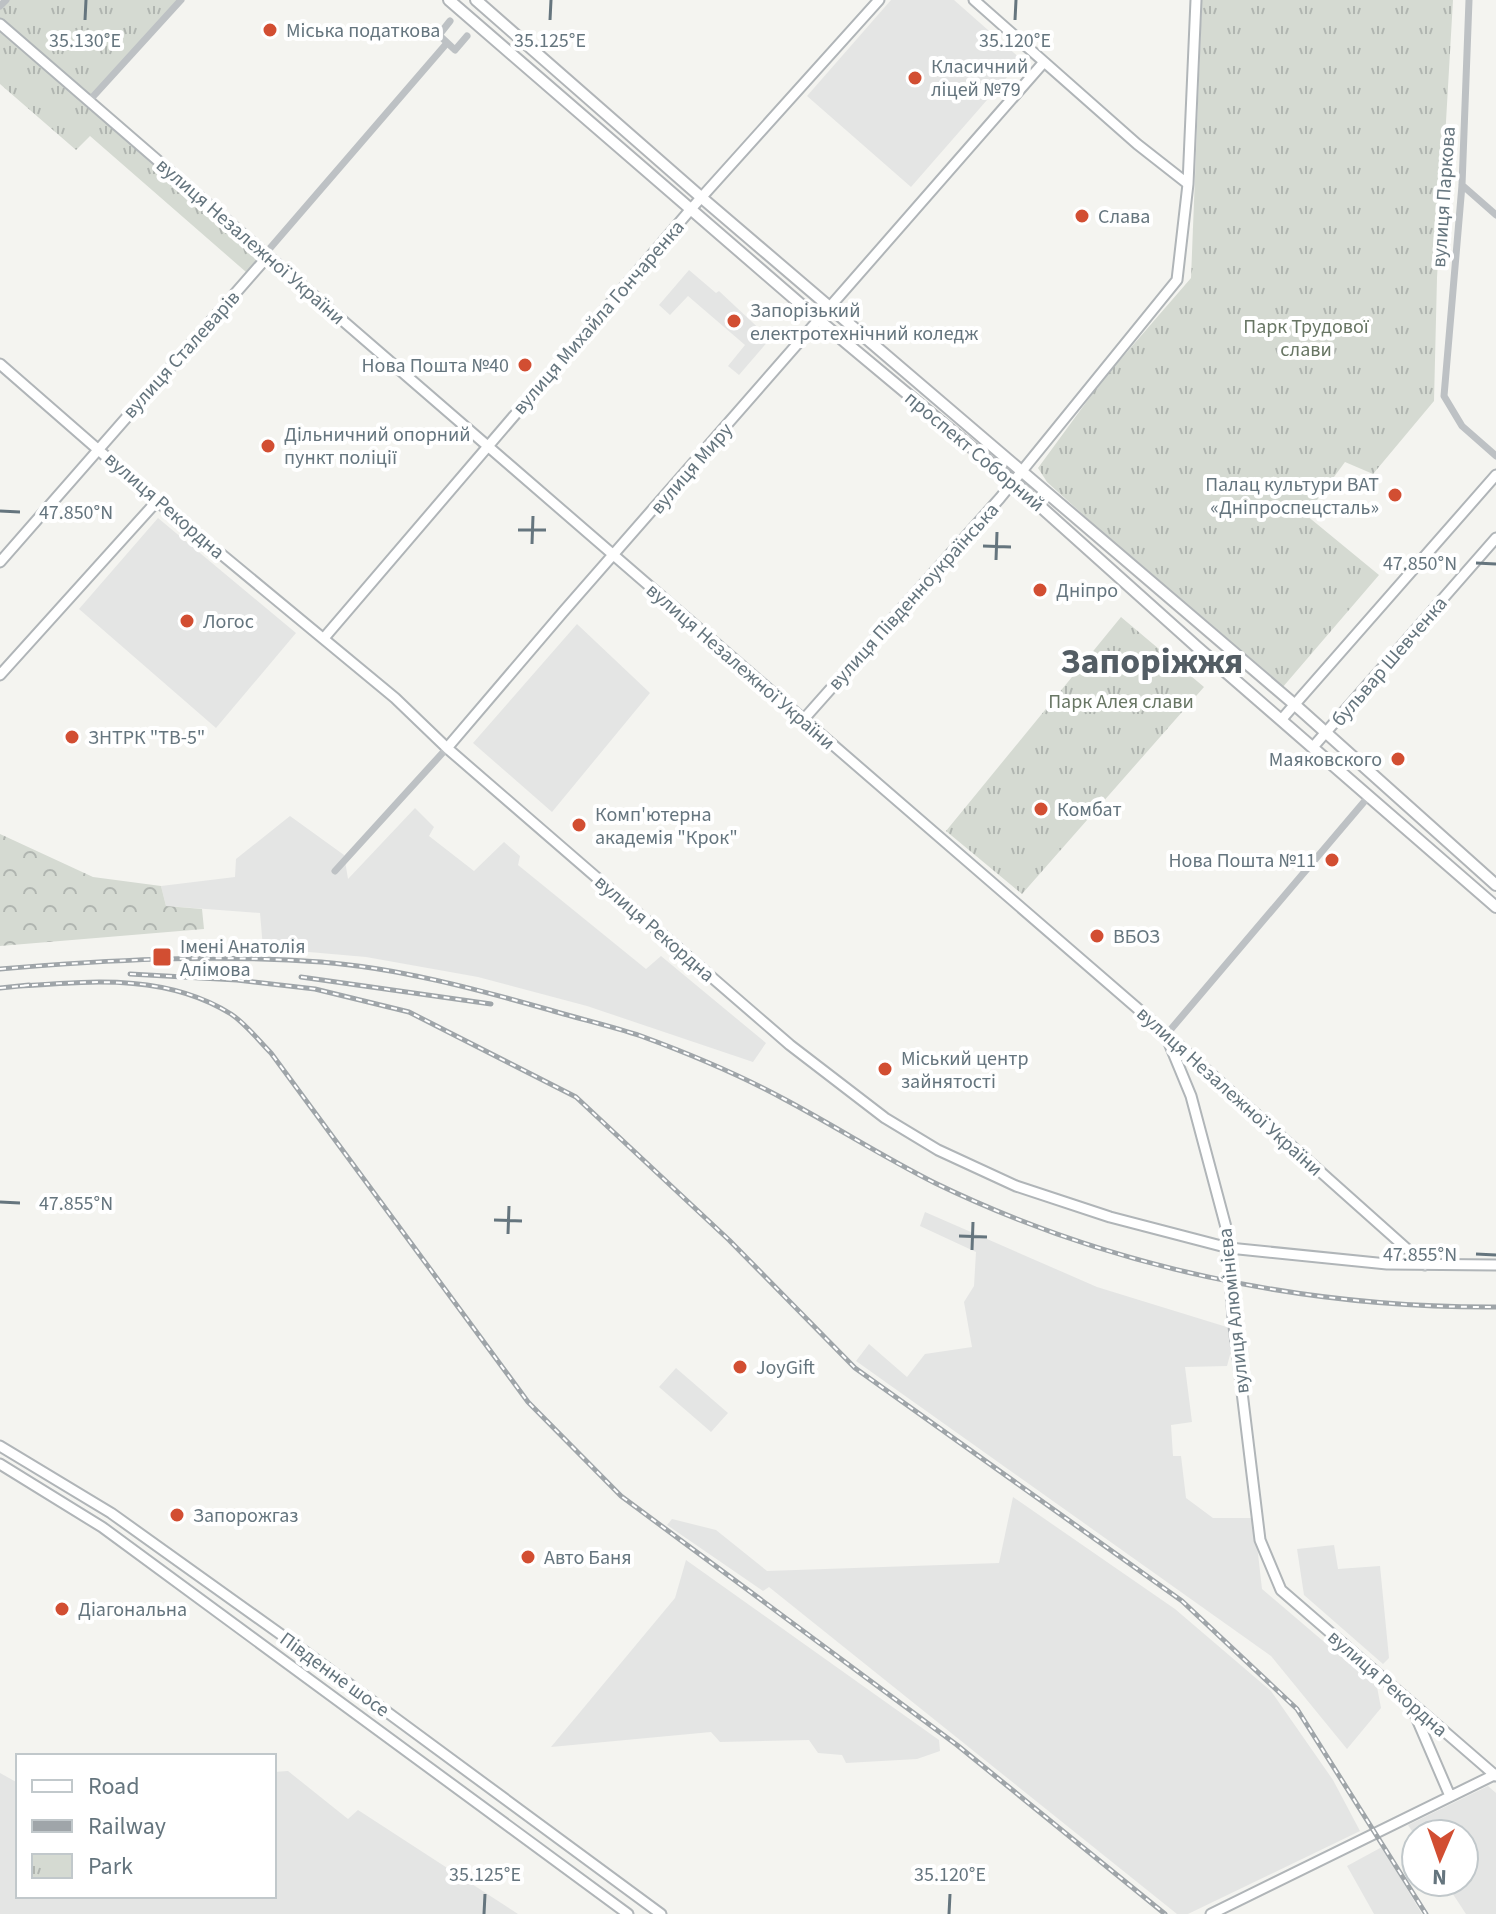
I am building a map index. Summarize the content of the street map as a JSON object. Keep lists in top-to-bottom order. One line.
{"streets":{"main road":["проспект Соборний"],"street":["вулиця Паркова","вулиця Незалежної України","вулиця Михайла Гончаренка","вулиця Сталеварів","вулиця Миру","вулиця Рекордна","вулиця Південноукраїнська","бульвар Шевченка","вулиця Алюмінієва","Південне шосе"]},"crossings":[["вулиця Незалежної України","вулиця Михайла Гончаренка"],["вулиця Незалежної України","вулиця Сталеварів"],["вулиця Незалежної України","вулиця Миру"],["вулиця Незалежної України","вулиця Рекордна"],["вулиця Незалежної України","вулиця Південноукраїнська"],["вулиця Незалежної України","вулиця Алюмінієва"],["вулиця Михайла Гончаренка","проспект Соборний"],["вулиця Михайла Гончаренка","вулиця Рекордна"],["вулиця Сталеварів","вулиця Рекордна"],["проспект Соборний","вулиця Миру"],["проспект Соборний","вулиця Південноукраїнська"],["проспект Соборний","бульвар Шевченка"],["вулиця Миру","вулиця Рекордна"],["вулиця Рекордна","вулиця Алюмінієва"]],"districts":["Запоріжжя"],"parks":["Парк Трудової слави","Парк Алея слави"],"places":{"other":["Міська податкова","Класичний ліцей №79","Слава","Запорізький електротехнічний коледж","Нова Пошта №40","Дільничний опорний пункт поліції","Палац культури ВАТ «Дніпроспецсталь»","Дніпро","Логос","ЗНТРК \"ТВ-5\"","Маяковского","Комбат","Комп'ютерна академія \"Крок\"","Нова Пошта №11","ВБОЗ","Міський центр зайнятості","JoyGift","Запорожгаз","Авто Баня","Діагональна"],"transit":["Імені Анатолія Алімова"]},"legend":["Road","Railway","Park"],"north":"bottom","coordinates":["35.130°E","35.125°E","35.120°E","47.850°N","47.855°N"]}
